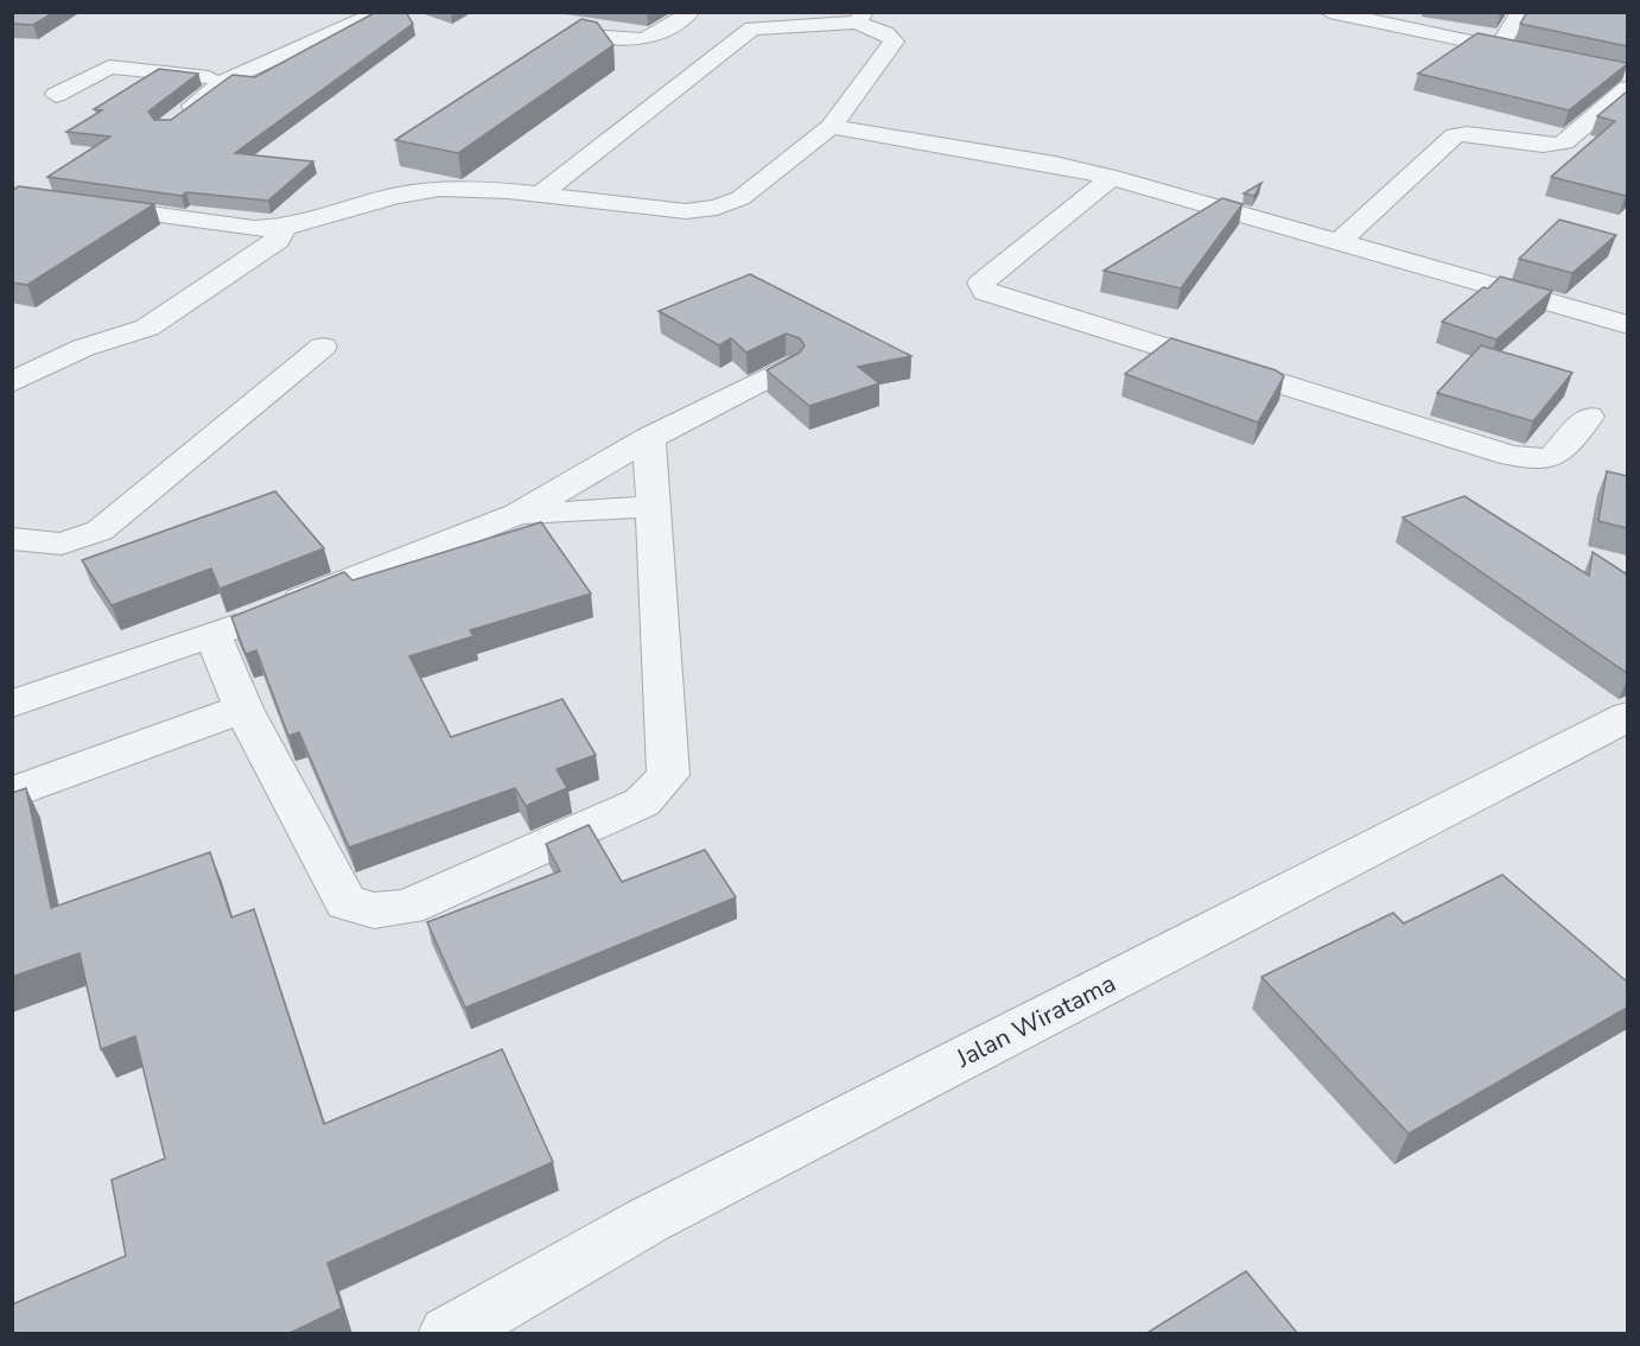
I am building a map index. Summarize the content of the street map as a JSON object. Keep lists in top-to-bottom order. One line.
{"streets":{"street":["Jalan Wiratama"]}}
